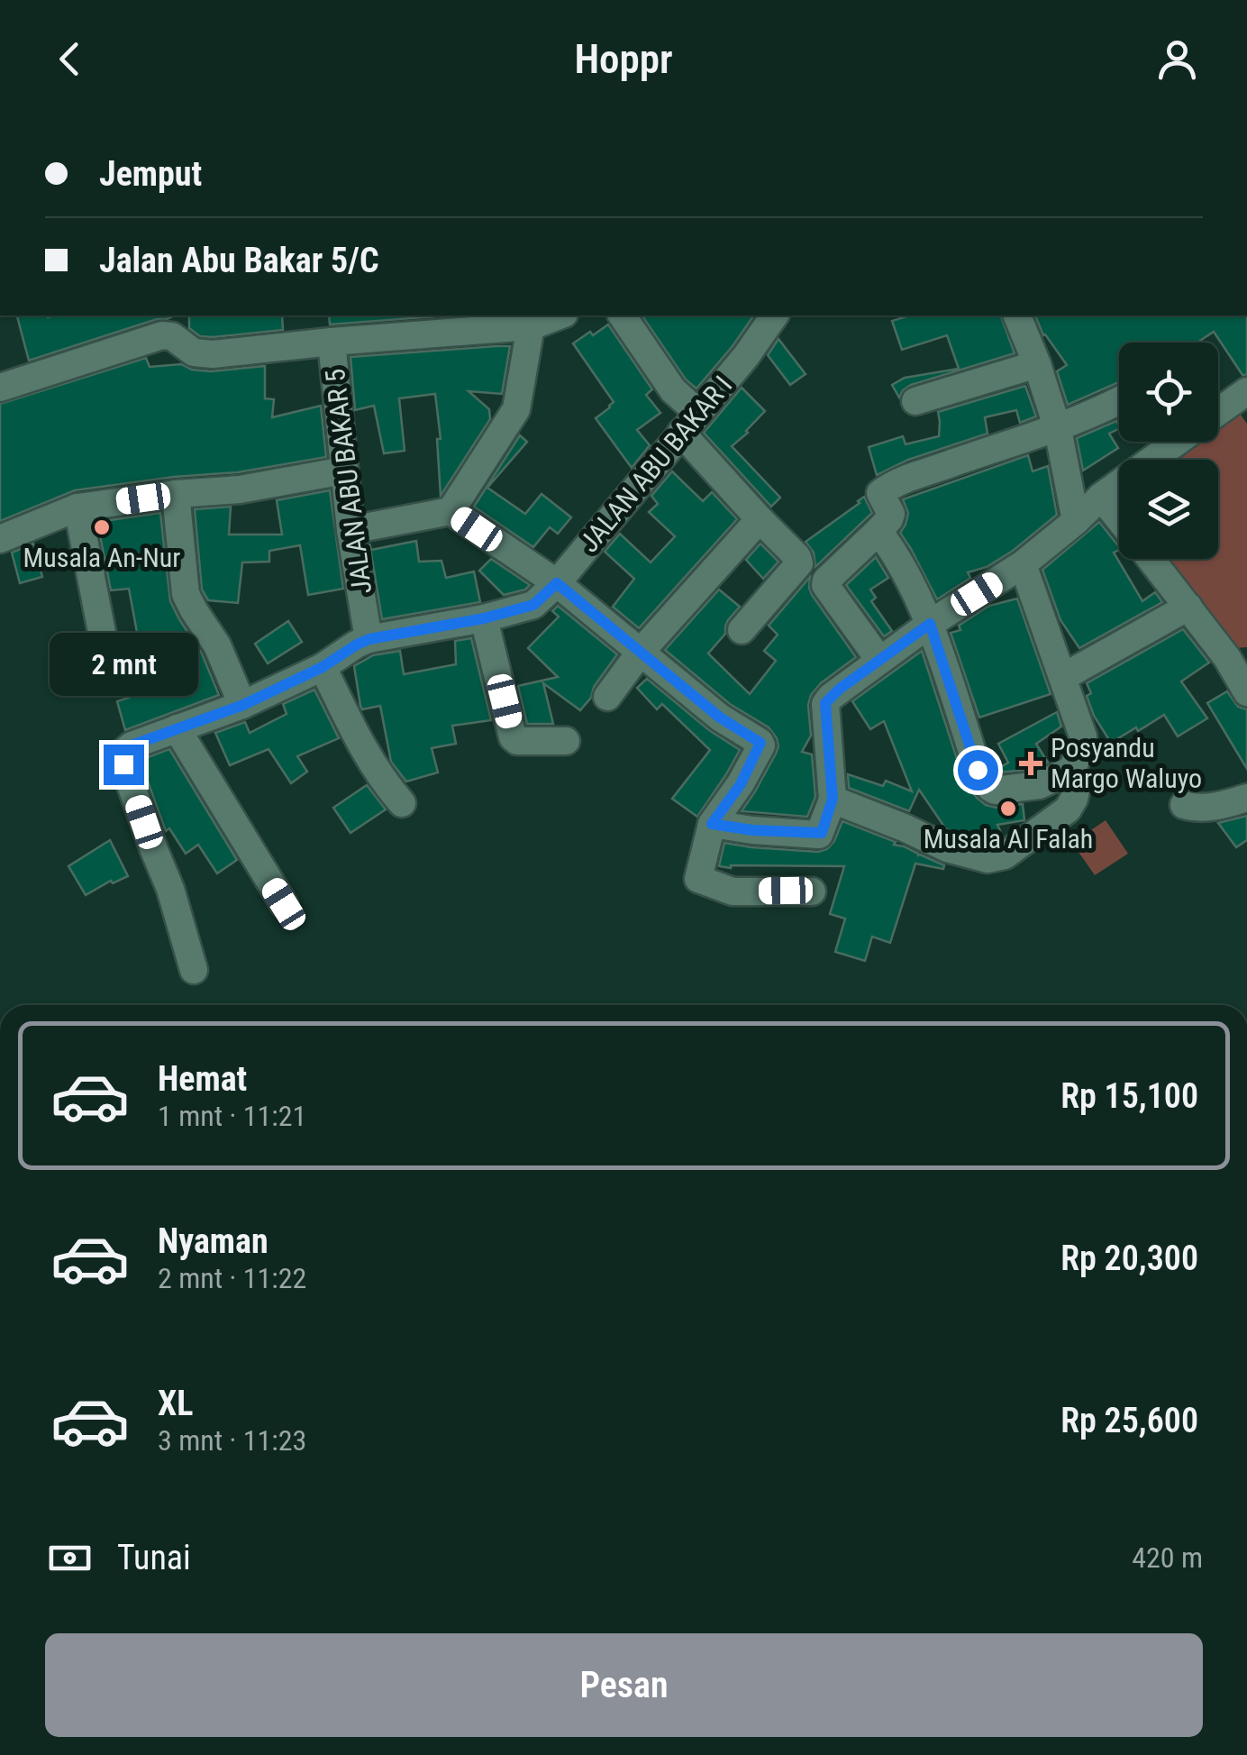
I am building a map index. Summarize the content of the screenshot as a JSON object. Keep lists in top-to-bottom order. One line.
{"streets":{"street":["JALAN ABU BAKAR I","JALAN ABU BAKAR 5"]},"crossings":[["JALAN ABU BAKAR I","JALAN ABU BAKAR 5"]],"places":{"other":["Musala An-Nur","Musala Al Falah"],"health":["Posyandu Margo Waluyo"]},"page":{"header":"Hoppr","banner":["Jemput","Jalan Abu Bakar 5/C"],"bubble":"2 mnt","list":[{"name":"Hemat","note":"1 mnt · 11:21","value":"Rp 15,100"},{"name":"Nyaman","note":"2 mnt · 11:22","value":"Rp 20,300"},{"name":"XL","note":"3 mnt · 11:23","value":"Rp 25,600"}],"pay":["Tunai","420 m"],"buttons":"Pesan"}}
